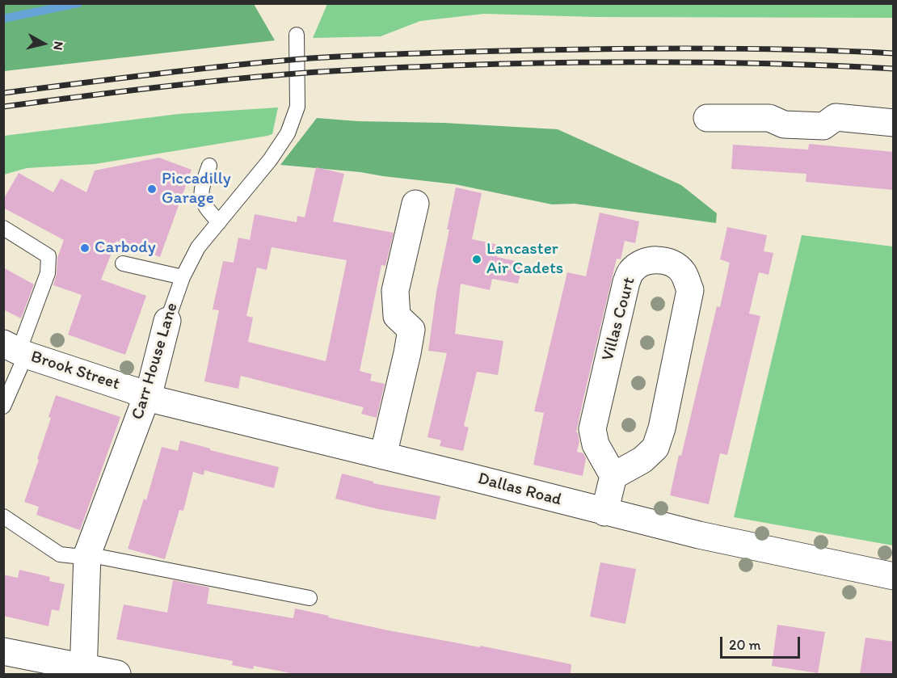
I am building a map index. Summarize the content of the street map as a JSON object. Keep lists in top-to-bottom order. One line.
{"streets":{"street":["Villas Court","Carr House Lane","Brook Street","Dallas Road"]},"crossings":[["Carr House Lane","Brook Street"],["Carr House Lane","Dallas Road"],["Brook Street","Dallas Road"]],"places":["Piccadilly Garage","Carbody","Lancaster Air Cadets"],"scale_bar":"20 m","north":"right"}
